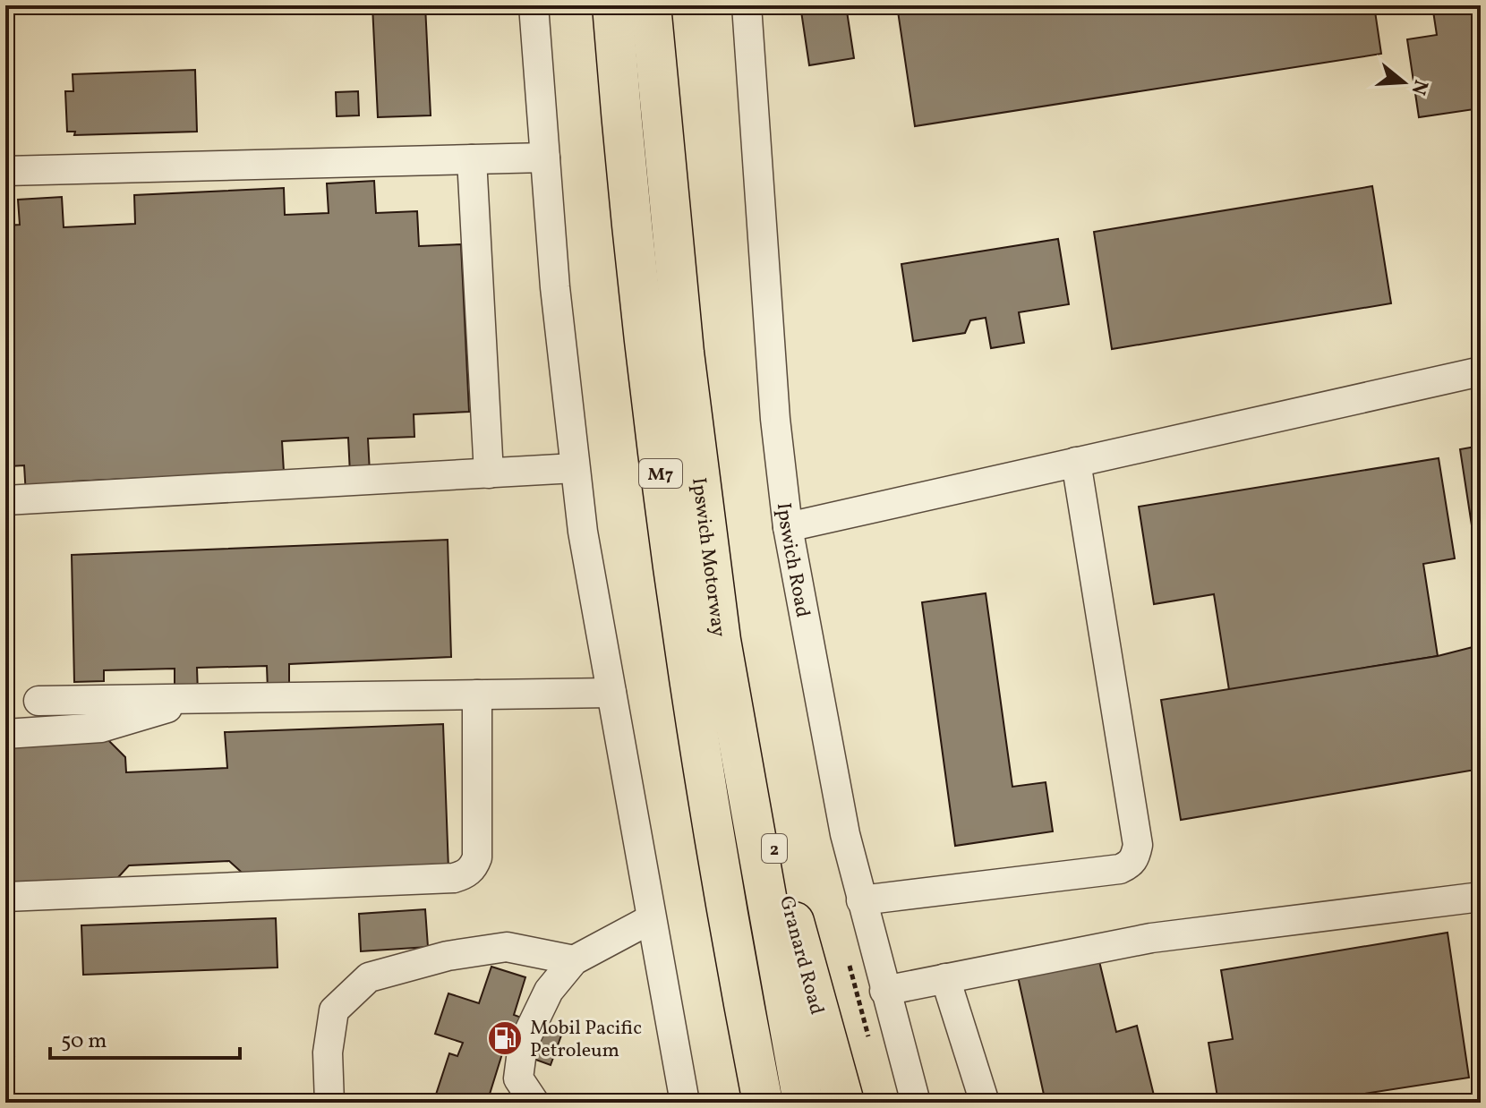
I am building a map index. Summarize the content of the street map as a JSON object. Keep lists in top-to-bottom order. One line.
{"streets":{"highway":["M7","Ipswich Motorway","2","Granard Road"],"street":["Ipswich Road"]},"crossings":[["Ipswich Motorway","Granard Road"]],"places":{"fuel station":["Mobil Pacific Petroleum"]},"scale_bar":"50 m","north":"right"}
